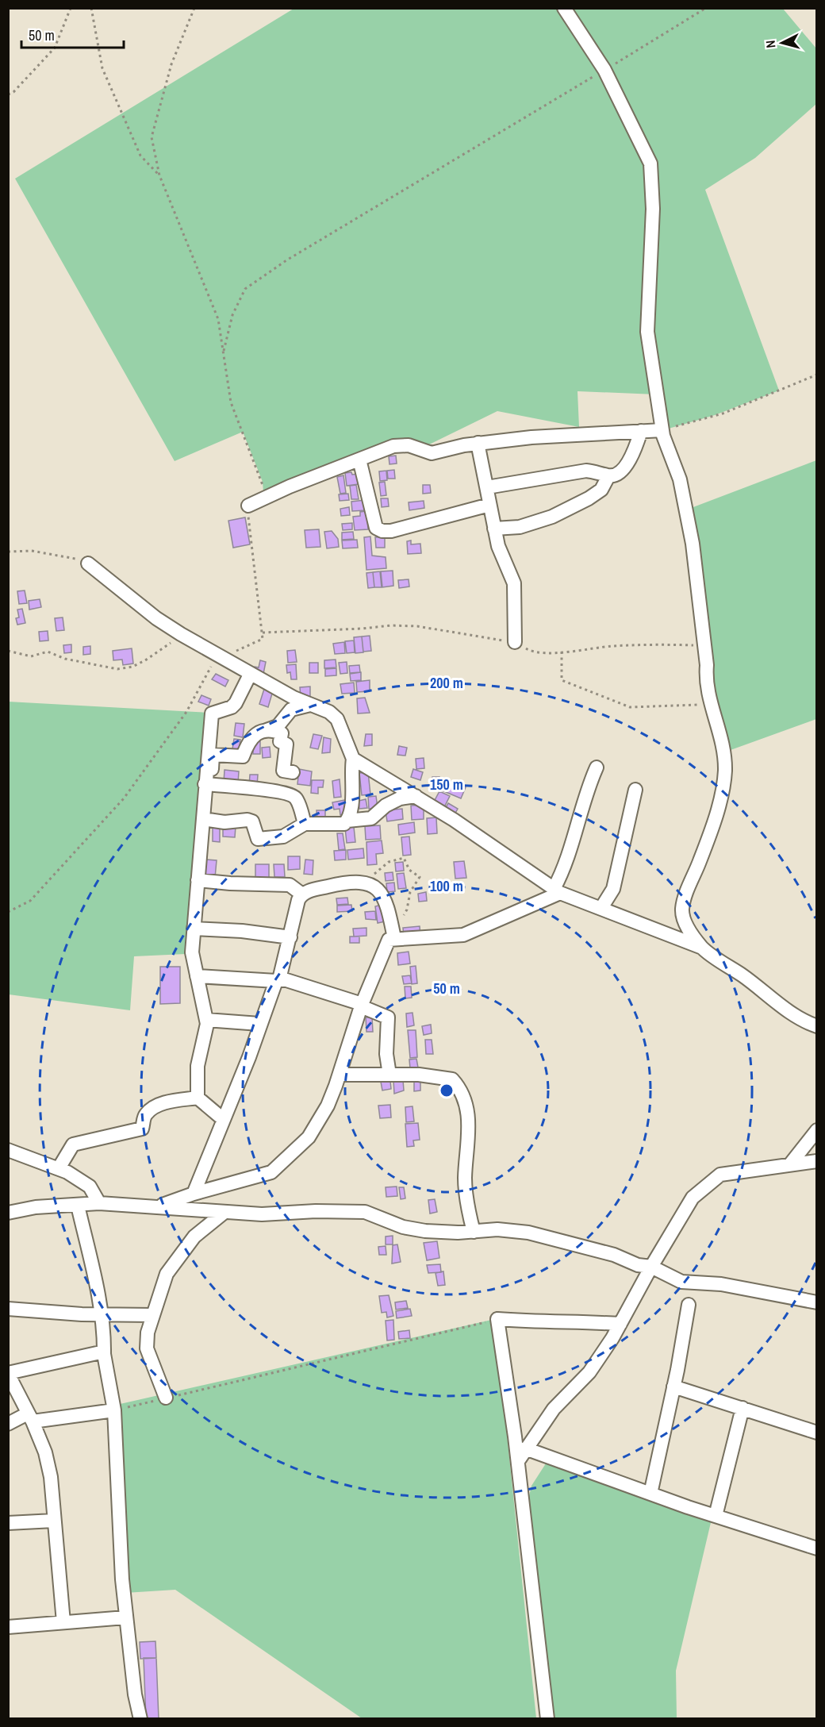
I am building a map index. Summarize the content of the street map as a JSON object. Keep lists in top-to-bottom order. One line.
{"scale_bar":"50 m","north":"left","rings":["200 m","150 m","100 m","50 m"]}
